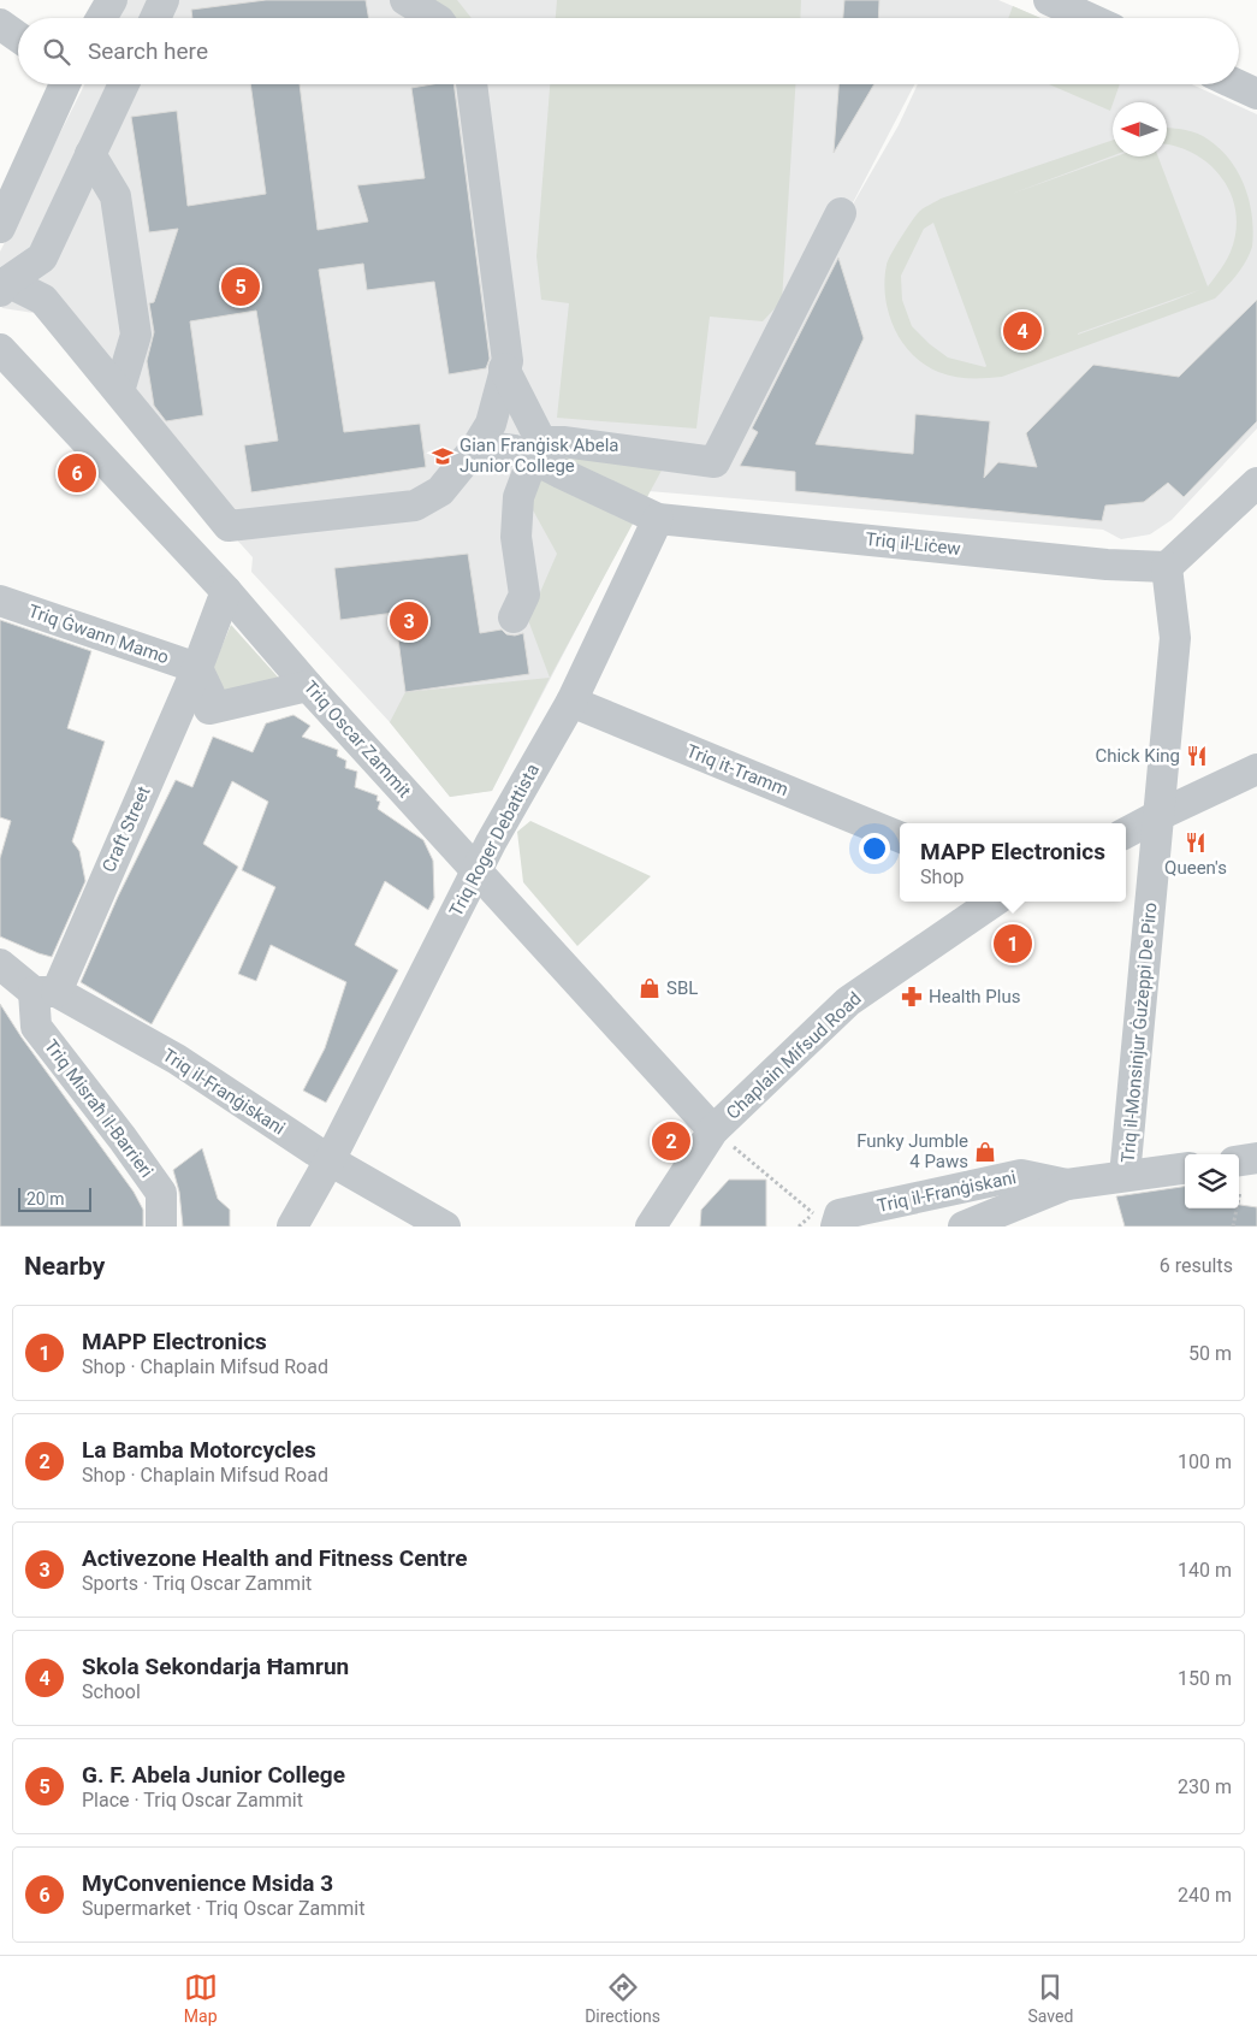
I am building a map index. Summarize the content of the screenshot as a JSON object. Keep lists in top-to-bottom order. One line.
{"streets":{"street":["Triq il-Liċew","Triq Ġwann Mamo","Triq Oscar Zammit","Triq it-Tramm","Craft Street","Triq Roger Debattista","Triq il-Monsinjur Ġużeppi De Piro","Chaplain Mifsud Road","Triq il-Franġiskani","Triq Misraħ il-Barrieri"]},"crossings":[["Triq il-Liċew","Triq Roger Debattista"],["Triq il-Liċew","Triq il-Monsinjur Ġużeppi De Piro"],["Triq Ġwann Mamo","Craft Street"],["Triq Oscar Zammit","Craft Street"],["Triq Oscar Zammit","Triq Roger Debattista"],["Triq Oscar Zammit","Chaplain Mifsud Road"],["Triq it-Tramm","Triq Roger Debattista"],["Craft Street","Triq il-Franġiskani"],["Craft Street","Triq Misraħ il-Barrieri"],["Triq Roger Debattista","Triq il-Franġiskani"],["Triq il-Monsinjur Ġużeppi De Piro","Triq il-Franġiskani"],["Triq il-Franġiskani","Triq Misraħ il-Barrieri"]],"places":{"school or university":["Gian Franġisk Abela Junior College"],"restaurant":["Chick King","Queen's"],"shop":["SBL","Funky Jumble 4 Paws"],"pharmacy":["Health Plus"]},"scale_bar":"20 m","north":"left","page":{"search":"Search here","pins":["5","4","6","3","1","2"],"popup":["MAPP Electronics","Shop"],"scale":"20 m","heading":["Nearby","6 results"],"list":[{"mark":"1","name":"MAPP Electronics","note":"Shop · Chaplain Mifsud Road","value":"50 m"},{"mark":"2","name":"La Bamba Motorcycles","note":"Shop · Chaplain Mifsud Road","value":"100 m"},{"mark":"3","name":"Activezone Health and Fitness Centre","note":"Sports · Triq Oscar Zammit","value":"140 m"},{"mark":"4","name":"Skola Sekondarja Ħamrun","note":"School","value":"150 m"},{"mark":"5","name":"G. F. Abela Junior College","note":"Place · Triq Oscar Zammit","value":"230 m"},{"mark":"6","name":"MyConvenience Msida 3","note":"Supermarket · Triq Oscar Zammit","value":"240 m"}],"nav":["Map","Directions","Saved"]}}
